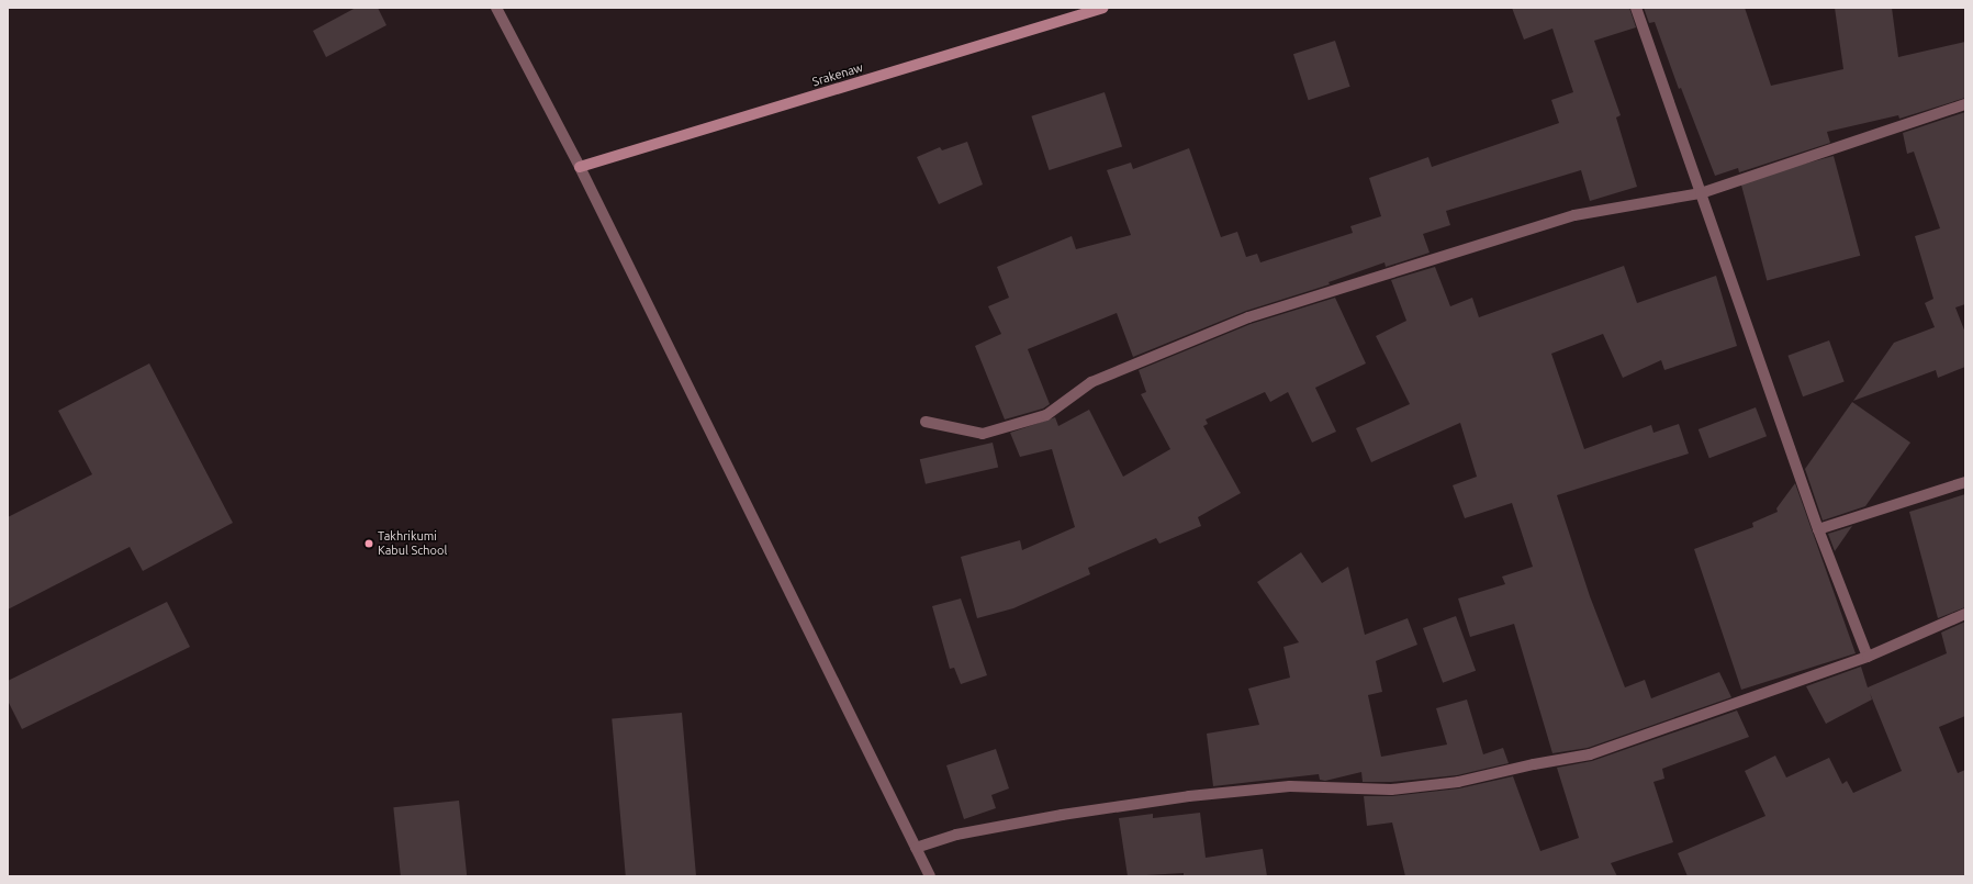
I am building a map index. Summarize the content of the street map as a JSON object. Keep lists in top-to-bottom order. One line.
{"streets":{"main road":["Srakenaw"]},"places":["Takhrikumi Kabul School"]}
